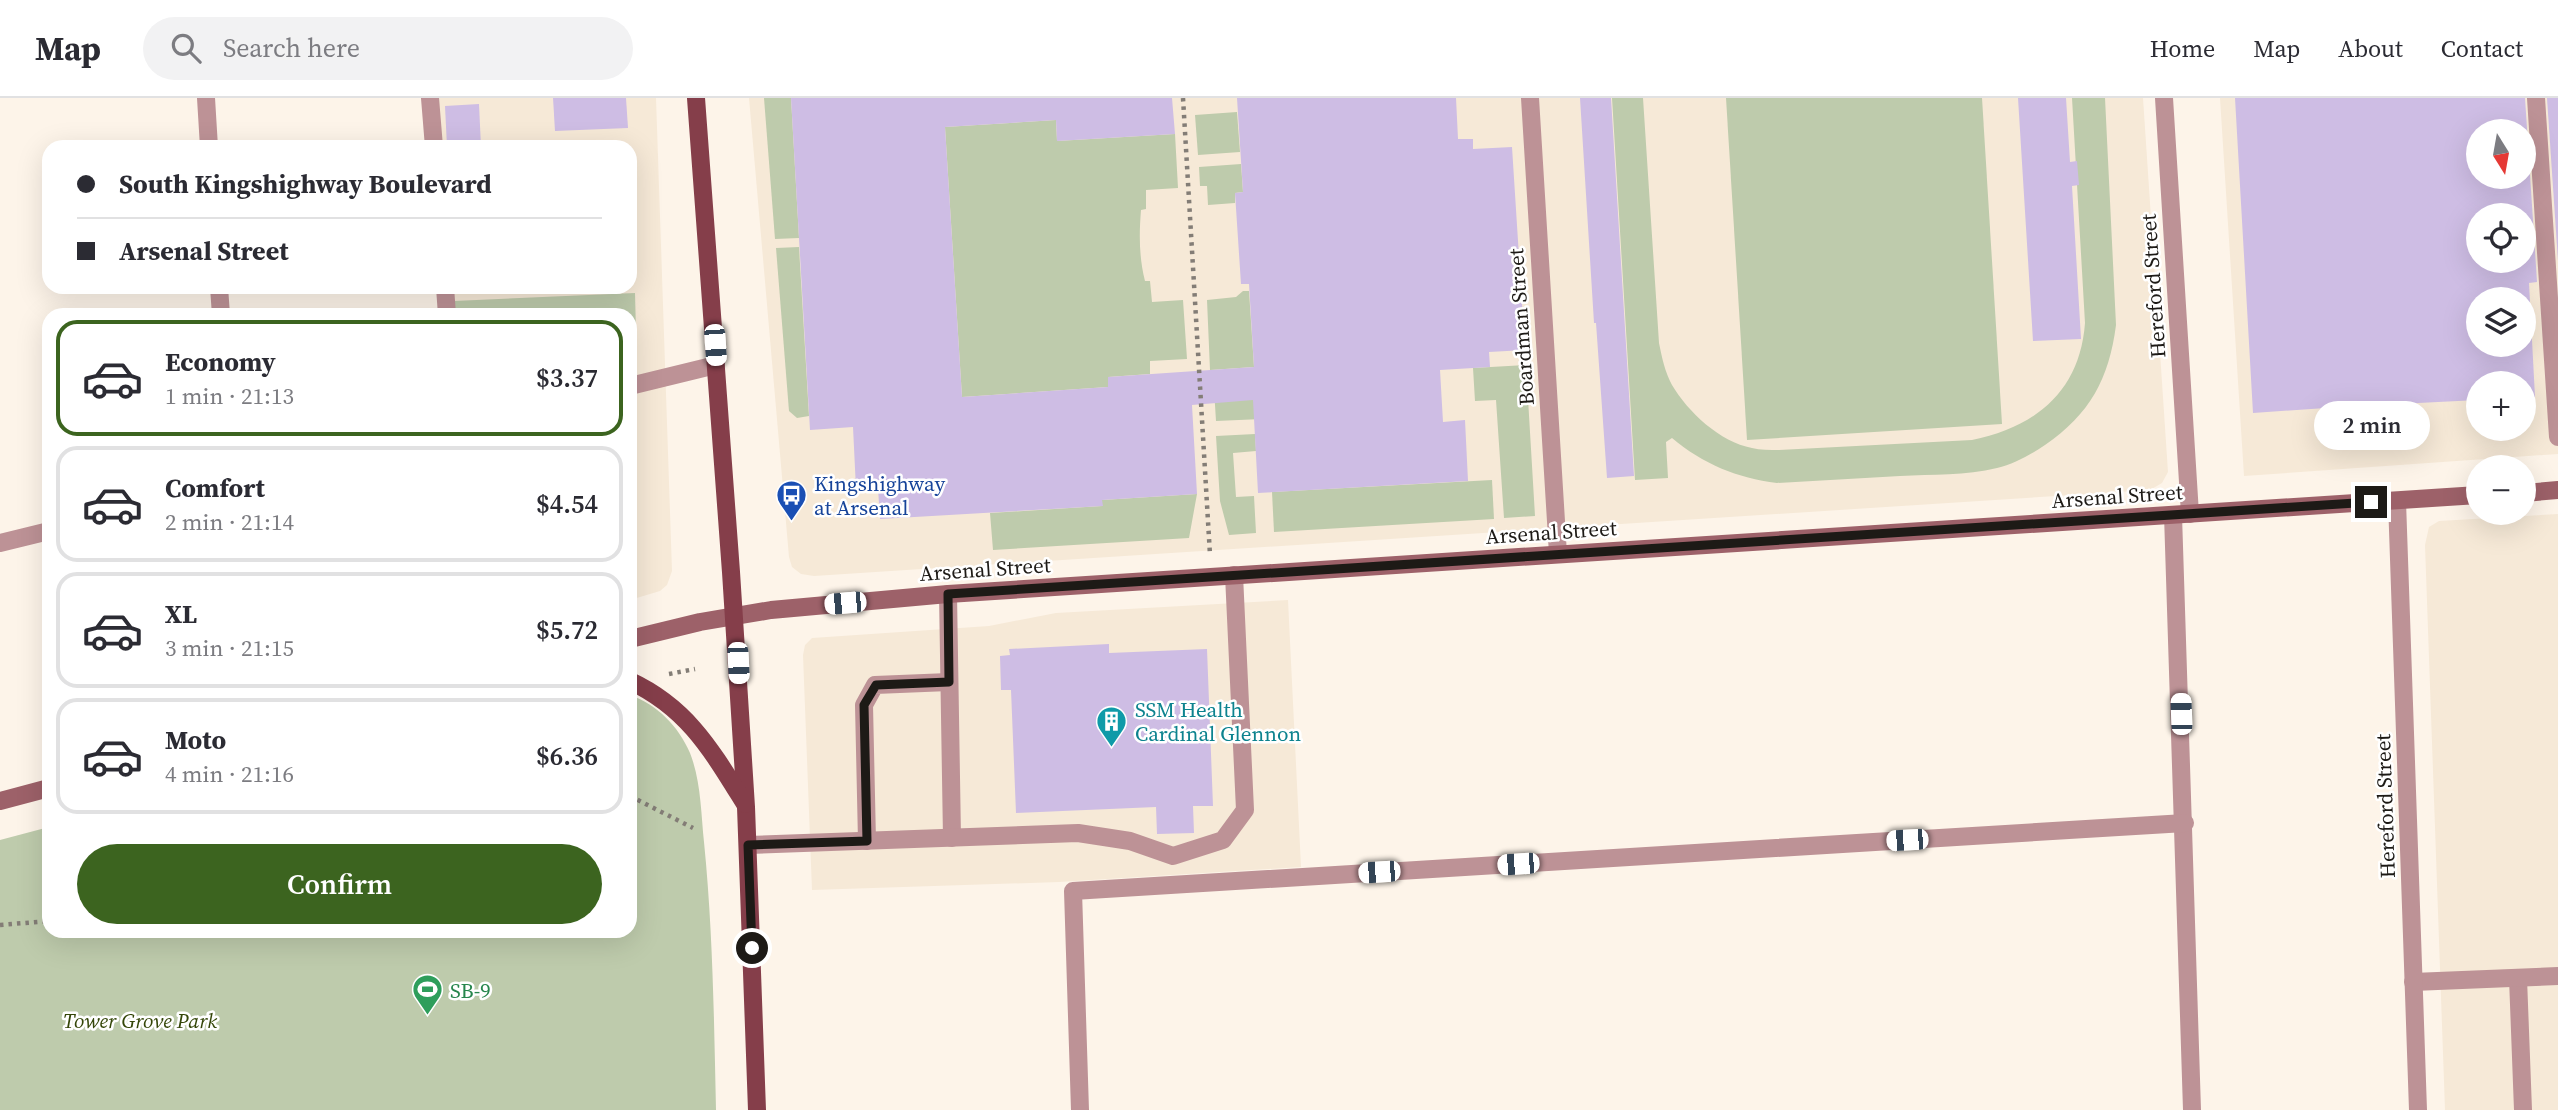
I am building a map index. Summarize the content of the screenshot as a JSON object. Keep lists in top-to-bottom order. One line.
{"streets":{"main road":["Arsenal Street"],"street":["Hereford Street","Boardman Street"]},"crossings":[["Hereford Street","Arsenal Street"],["Boardman Street","Arsenal Street"]],"parks":["Tower Grove Park"],"places":{"bus stop":["Kingshighway at Arsenal"],"building":["SSM Health Cardinal Glennon"],"sports":["SB-9"]},"north":"bottom","page":{"header":"Map","search":"Search here","nav":["Home","Map","About","Contact"],"map_buttons":["+","−"],"banner":["South Kingshighway Boulevard","Arsenal Street"],"list":[{"name":"Economy","note":"1 min · 21:13","value":"$3.37"},{"name":"Comfort","note":"2 min · 21:14","value":"$4.54"},{"name":"XL","note":"3 min · 21:15","value":"$5.72"},{"name":"Moto","note":"4 min · 21:16","value":"$6.36"}],"bubble":"2 min","buttons":"Confirm"}}
